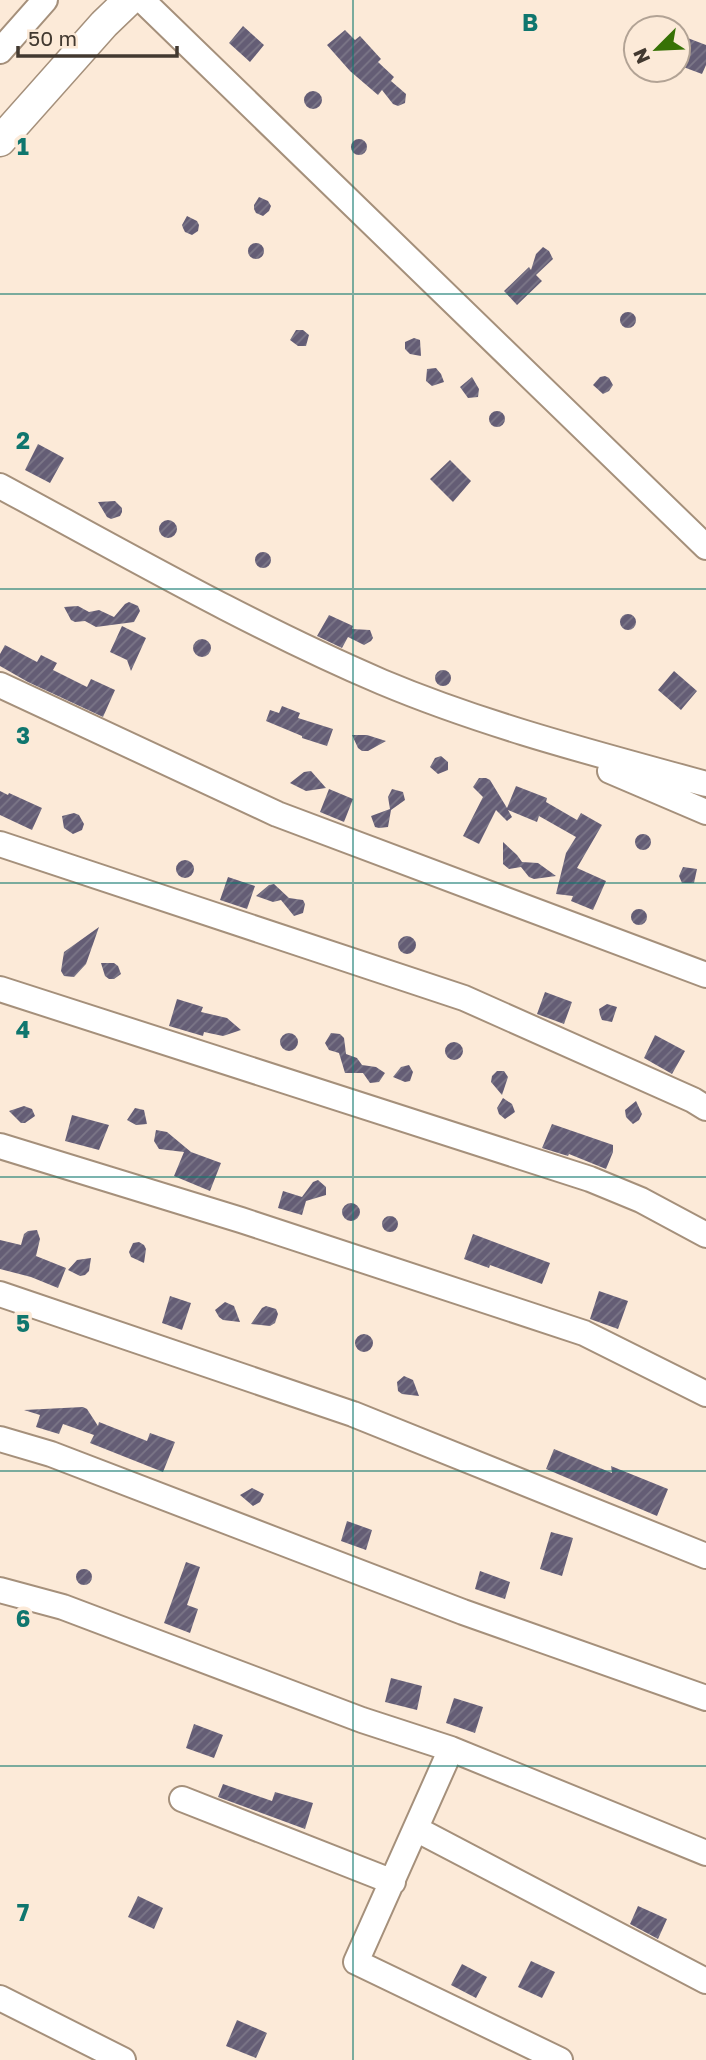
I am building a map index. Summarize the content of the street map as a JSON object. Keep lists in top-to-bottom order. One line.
{"scale_bar":"50 m","north":"bottom left","grid":{"columns":["B"],"rows":["1","2","3","4","5","6","7"]}}
